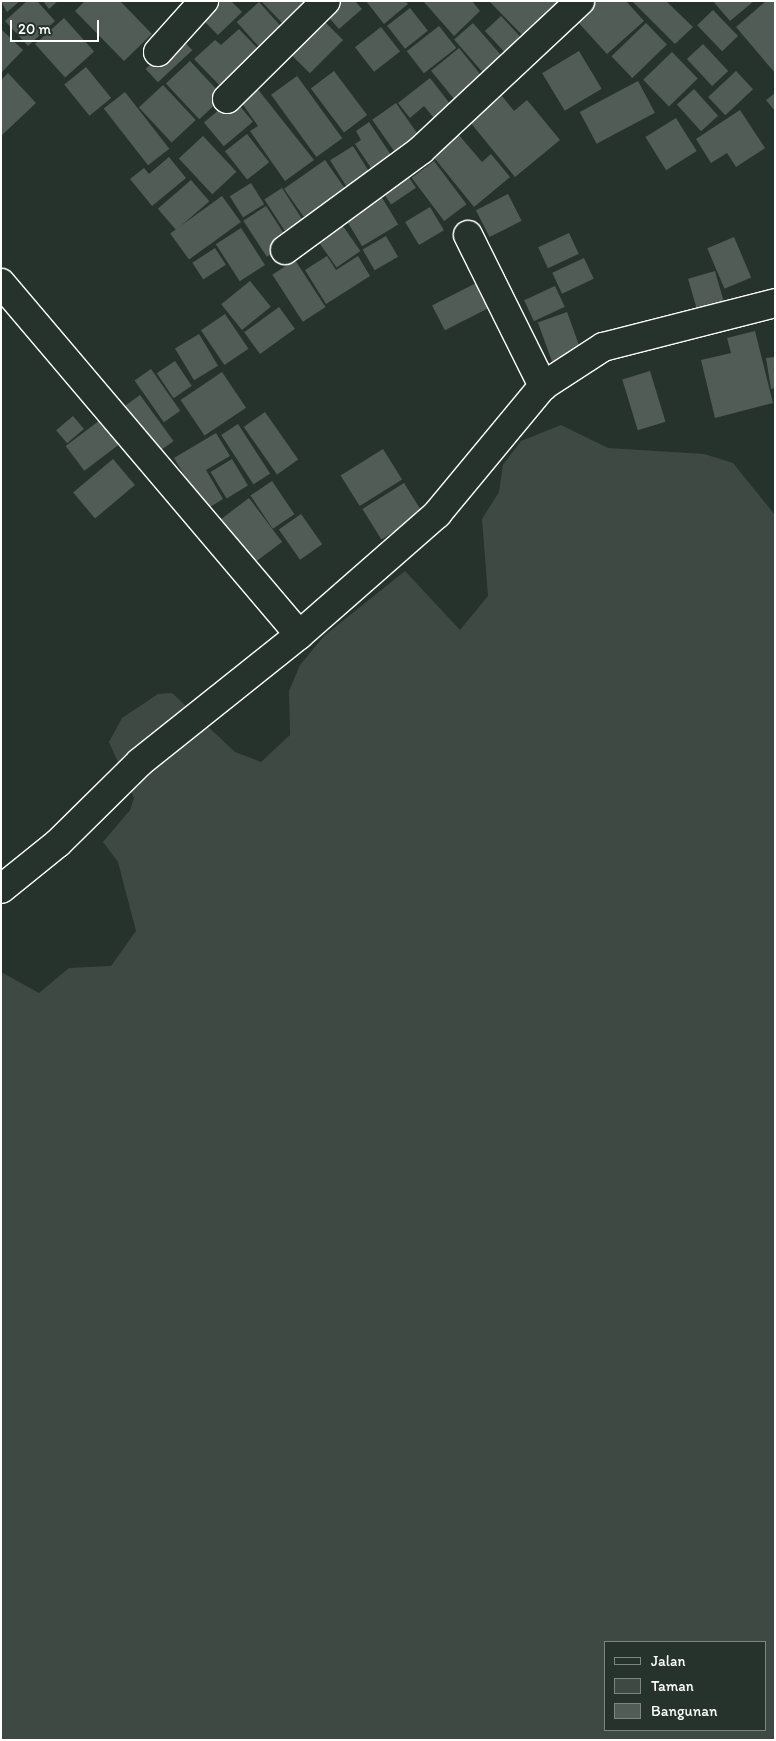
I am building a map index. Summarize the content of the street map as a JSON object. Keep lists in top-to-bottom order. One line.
{"legend":["Jalan","Taman","Bangunan"],"scale_bar":"20 m"}
